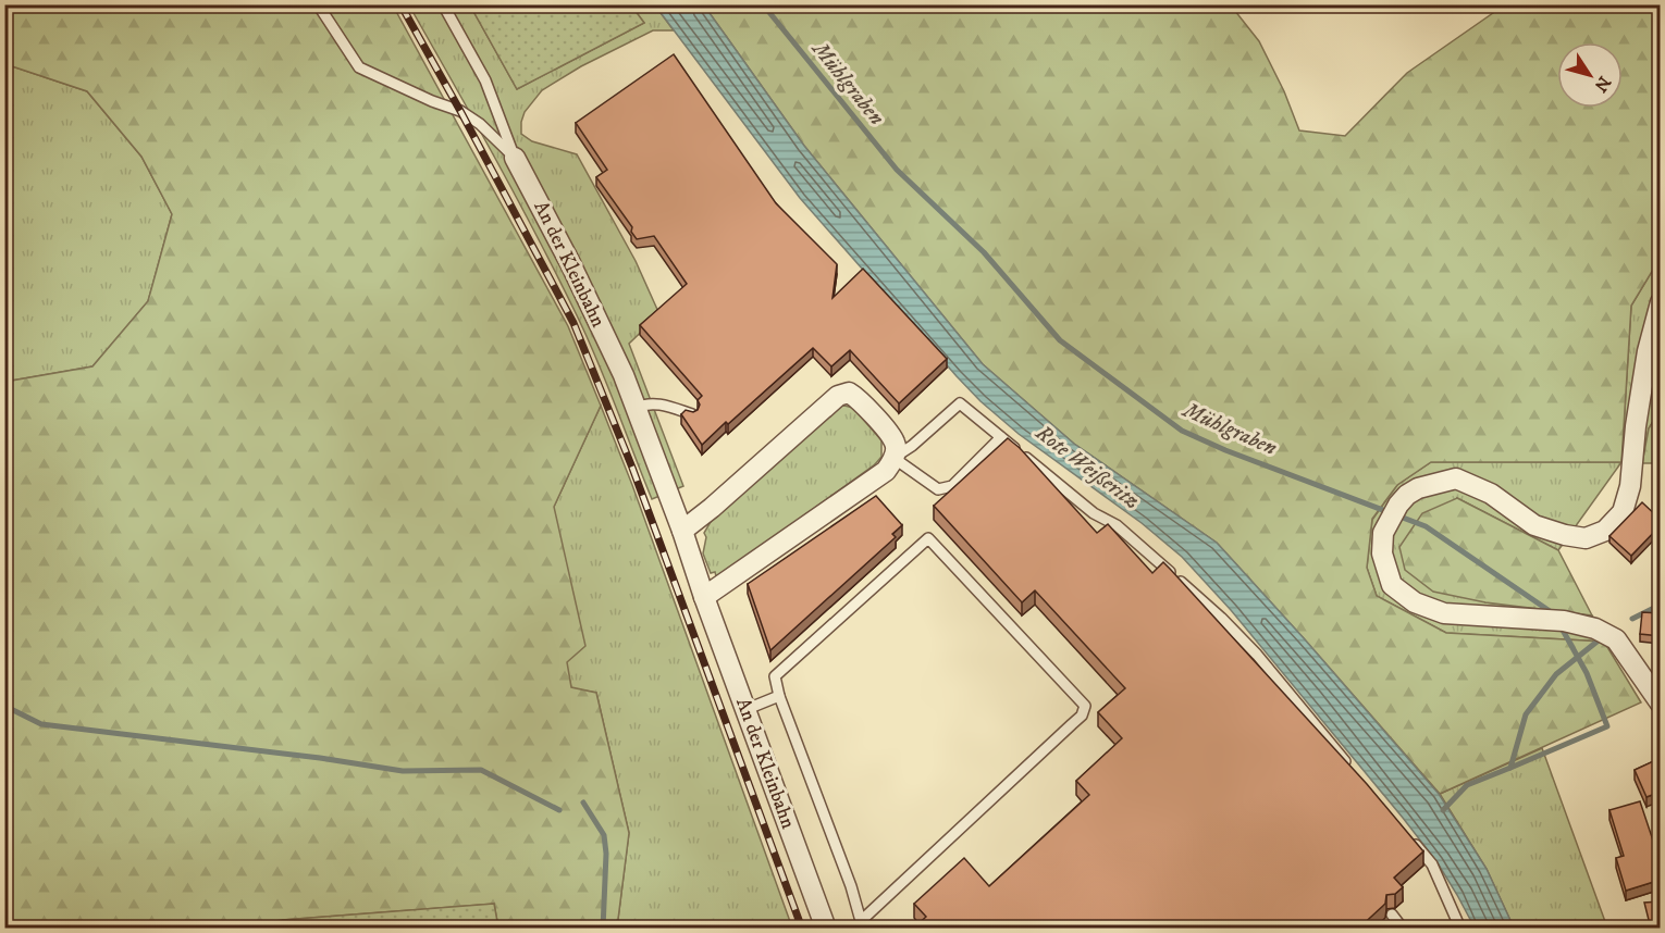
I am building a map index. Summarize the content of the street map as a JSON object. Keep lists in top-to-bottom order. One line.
{"streets":{"street":["An der Kleinbahn"]},"water":["Mühlgraben","Rote Weißeritz"],"north":"bottom right"}
